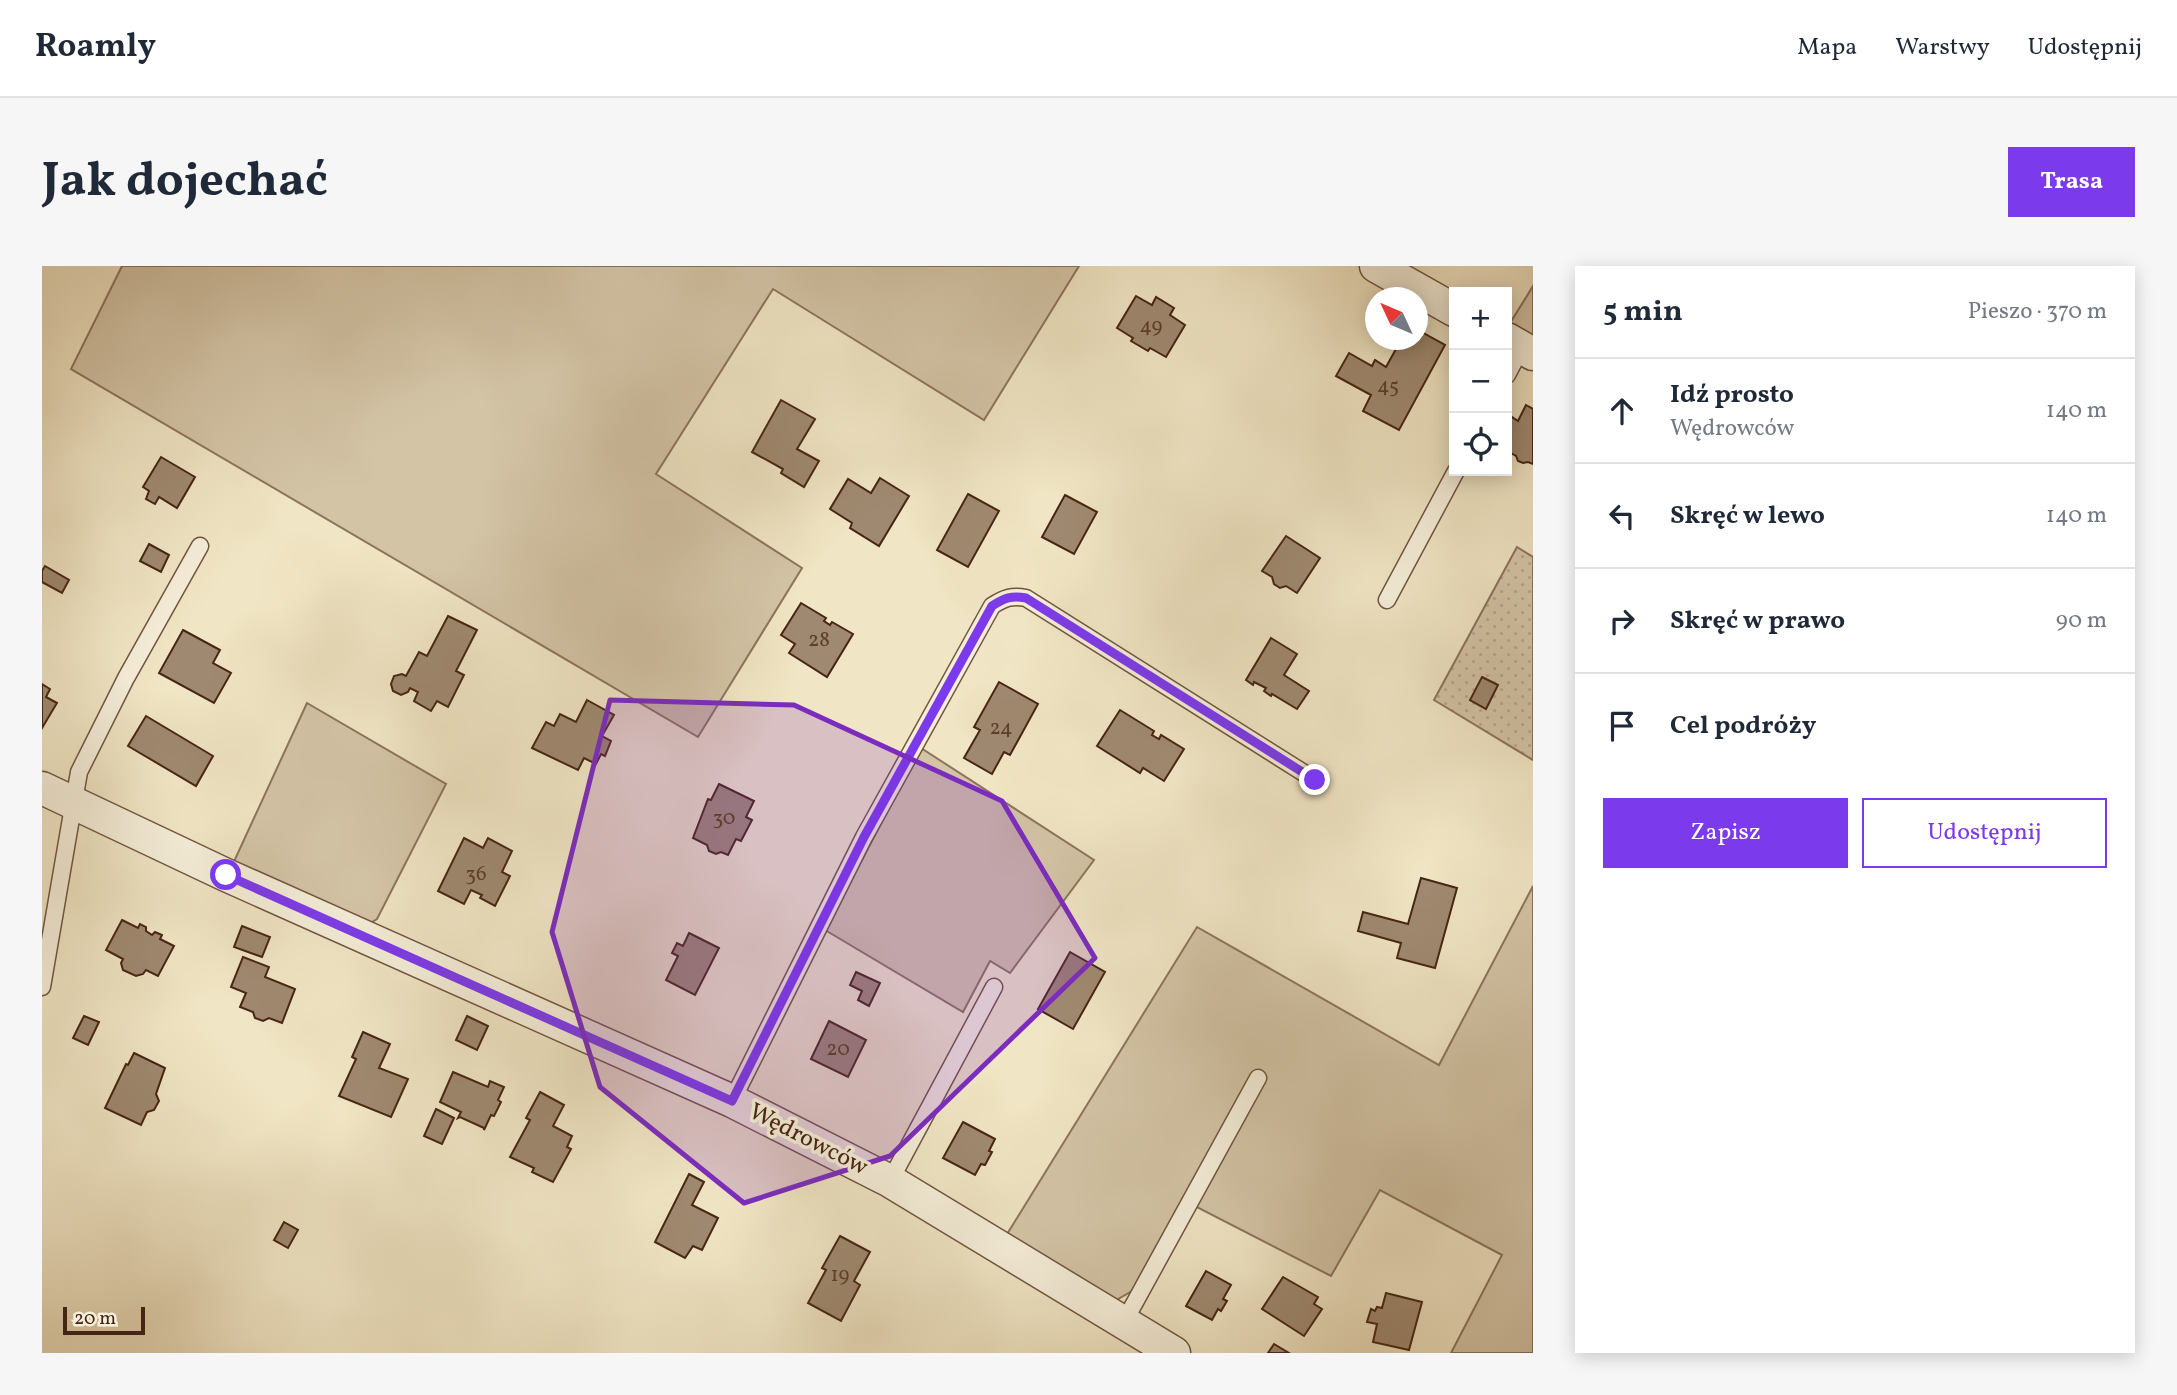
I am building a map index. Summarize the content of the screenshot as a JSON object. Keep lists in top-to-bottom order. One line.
{"streets":{"street":["Wędrowców"]},"house_numbers":["49","45","28","24","30","36","20","19"],"scale_bar":"20 m","north":"top left","page":{"header":"Roamly","nav":["Mapa","Warstwy","Udostępnij"],"buttons":["Trasa",["Zapisz","Udostępnij"]],"title":"Jak dojechać","heading":["5 min","Pieszo · 370 m"],"map_buttons":["+","−"],"list":[["Idź prosto","Wędrowców","140 m"],["Skręć w lewo","140 m"],["Skręć w prawo","90 m"],"Cel podróży"],"scale":"20 m"}}
